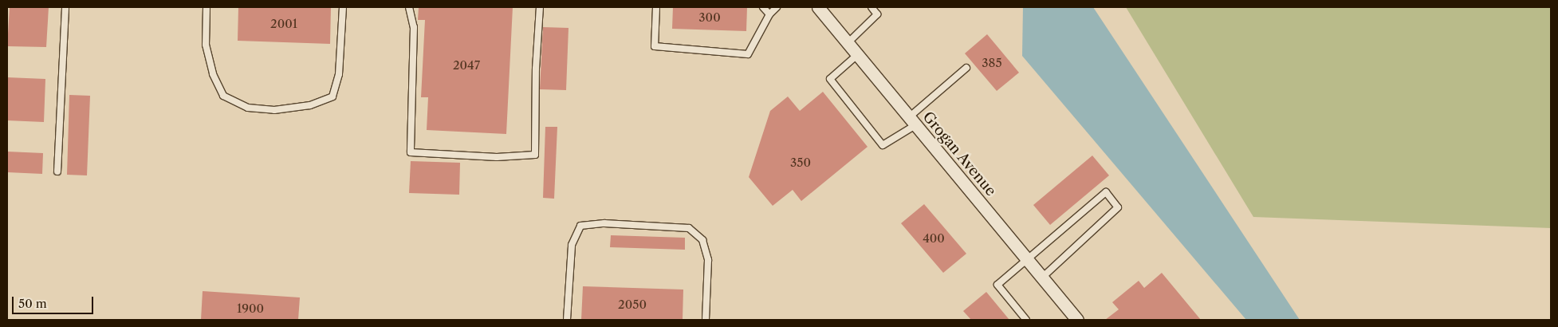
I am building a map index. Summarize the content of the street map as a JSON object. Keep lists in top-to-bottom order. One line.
{"streets":{"street":["Grogan Avenue"]},"house_numbers":["300","2001","385","2047","350","400","2050","1900"],"scale_bar":"50 m"}
